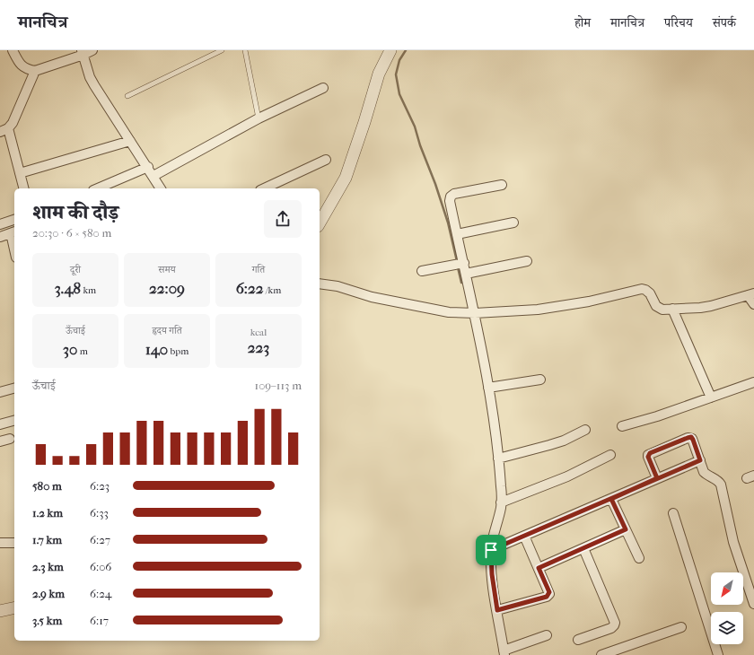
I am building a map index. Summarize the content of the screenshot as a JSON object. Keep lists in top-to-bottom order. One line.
{"north":"bottom left","page":{"header":"मानचित्र","nav":["होम","मानचित्र","परिचय","संपर्क"],"heading":["शाम की दौड़","20:30 · 6 × 580 m"],"stats":[["दूरी","3.48 km"],["समय","22:09"],["गति","6:22 /km"],["ऊँचाई","30 m"],["हृदय गति","140 bpm"],["kcal","223"]],"chart":["ऊँचाई","109–113 m"],"list":[{"name":"580 m","note":"6:23"},{"name":"1.2 km","note":"6:33"},{"name":"1.7 km","note":"6:27"},{"name":"2.3 km","note":"6:06"},{"name":"2.9 km","note":"6:24"},{"name":"3.5 km","note":"6:17"}]}}
